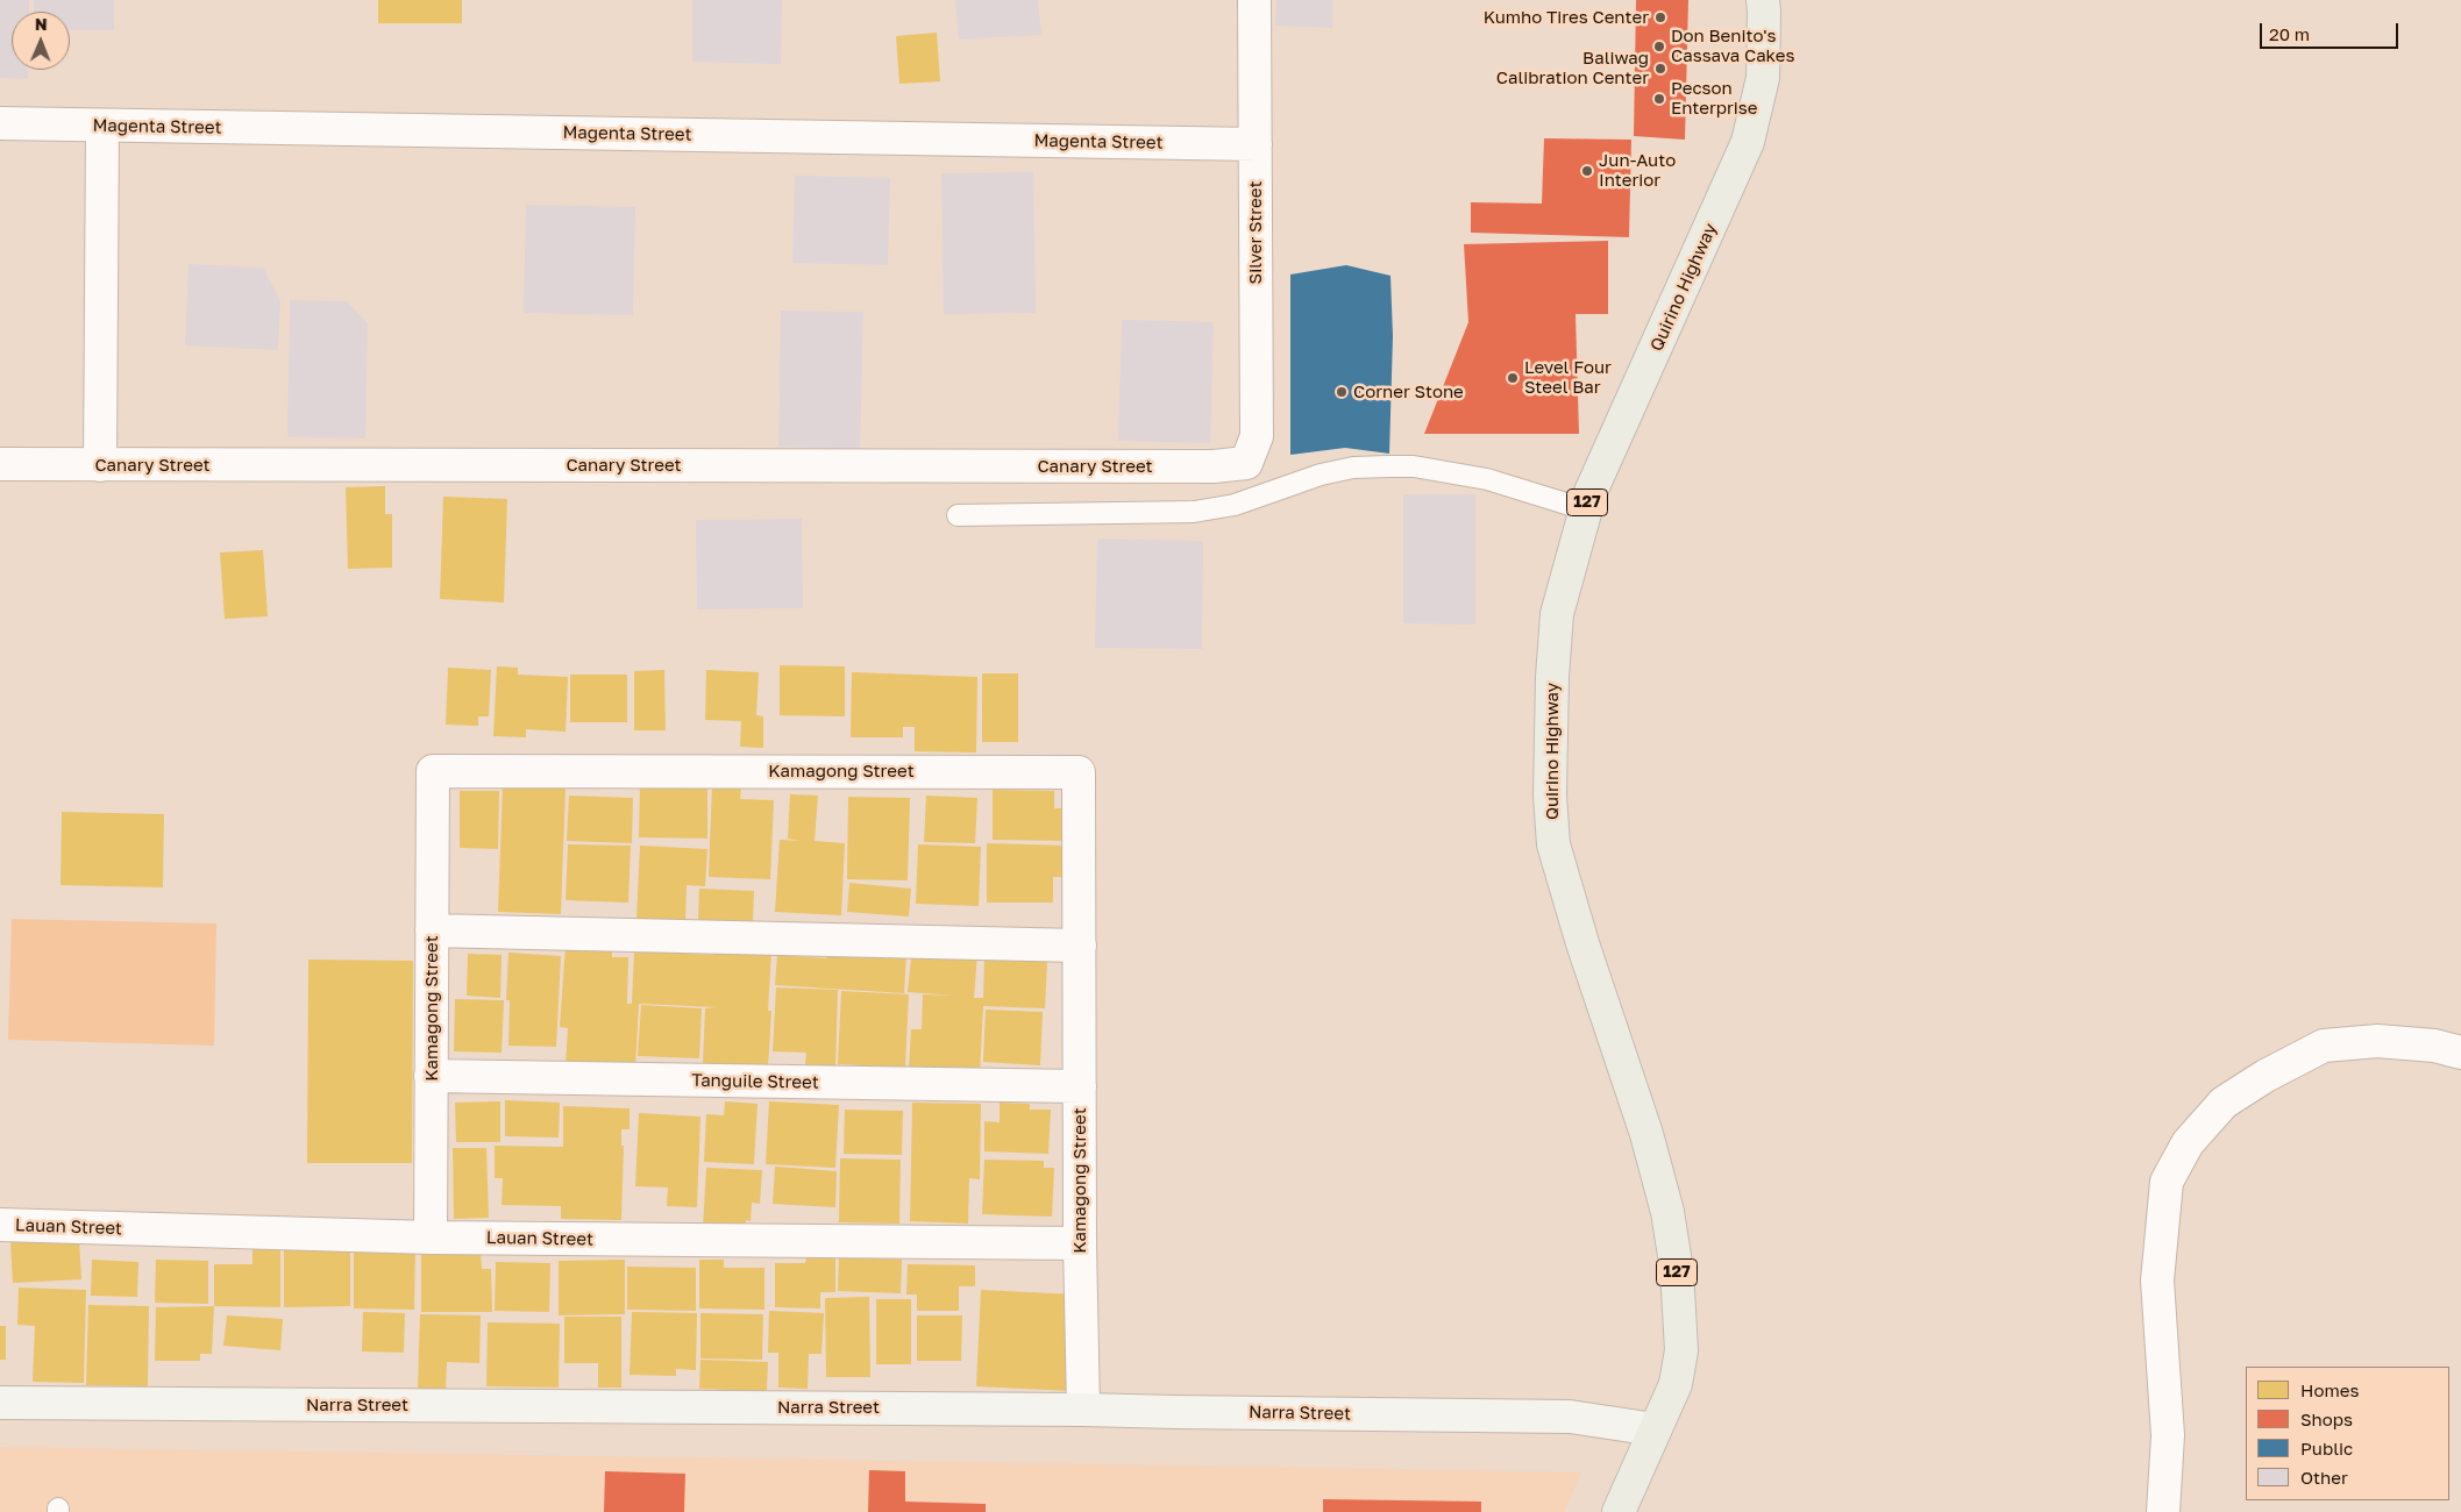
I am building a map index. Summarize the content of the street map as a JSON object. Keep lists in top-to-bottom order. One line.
{"streets":{"main road":["Quirino Highway","127"],"street":["Magenta Street","Silver Street","Canary Street","Kamagong Street","Tanguile Street","Lauan Street","Narra Street"]},"crossings":[["Magenta Street","Silver Street"],["Silver Street","Canary Street"],["Quirino Highway","Narra Street"],["Kamagong Street","Tanguile Street"],["Kamagong Street","Lauan Street"],["Kamagong Street","Narra Street"]],"places":["Kumho Tires Center","Don Benito's Cassava Cakes","Baliwag Calibration Center","Pecson Enterprise","Jun-Auto Interior","Level Four Steel Bar","Corner Stone"],"legend":["Homes","Shops","Public","Other"],"scale_bar":"20 m","north":"top"}
